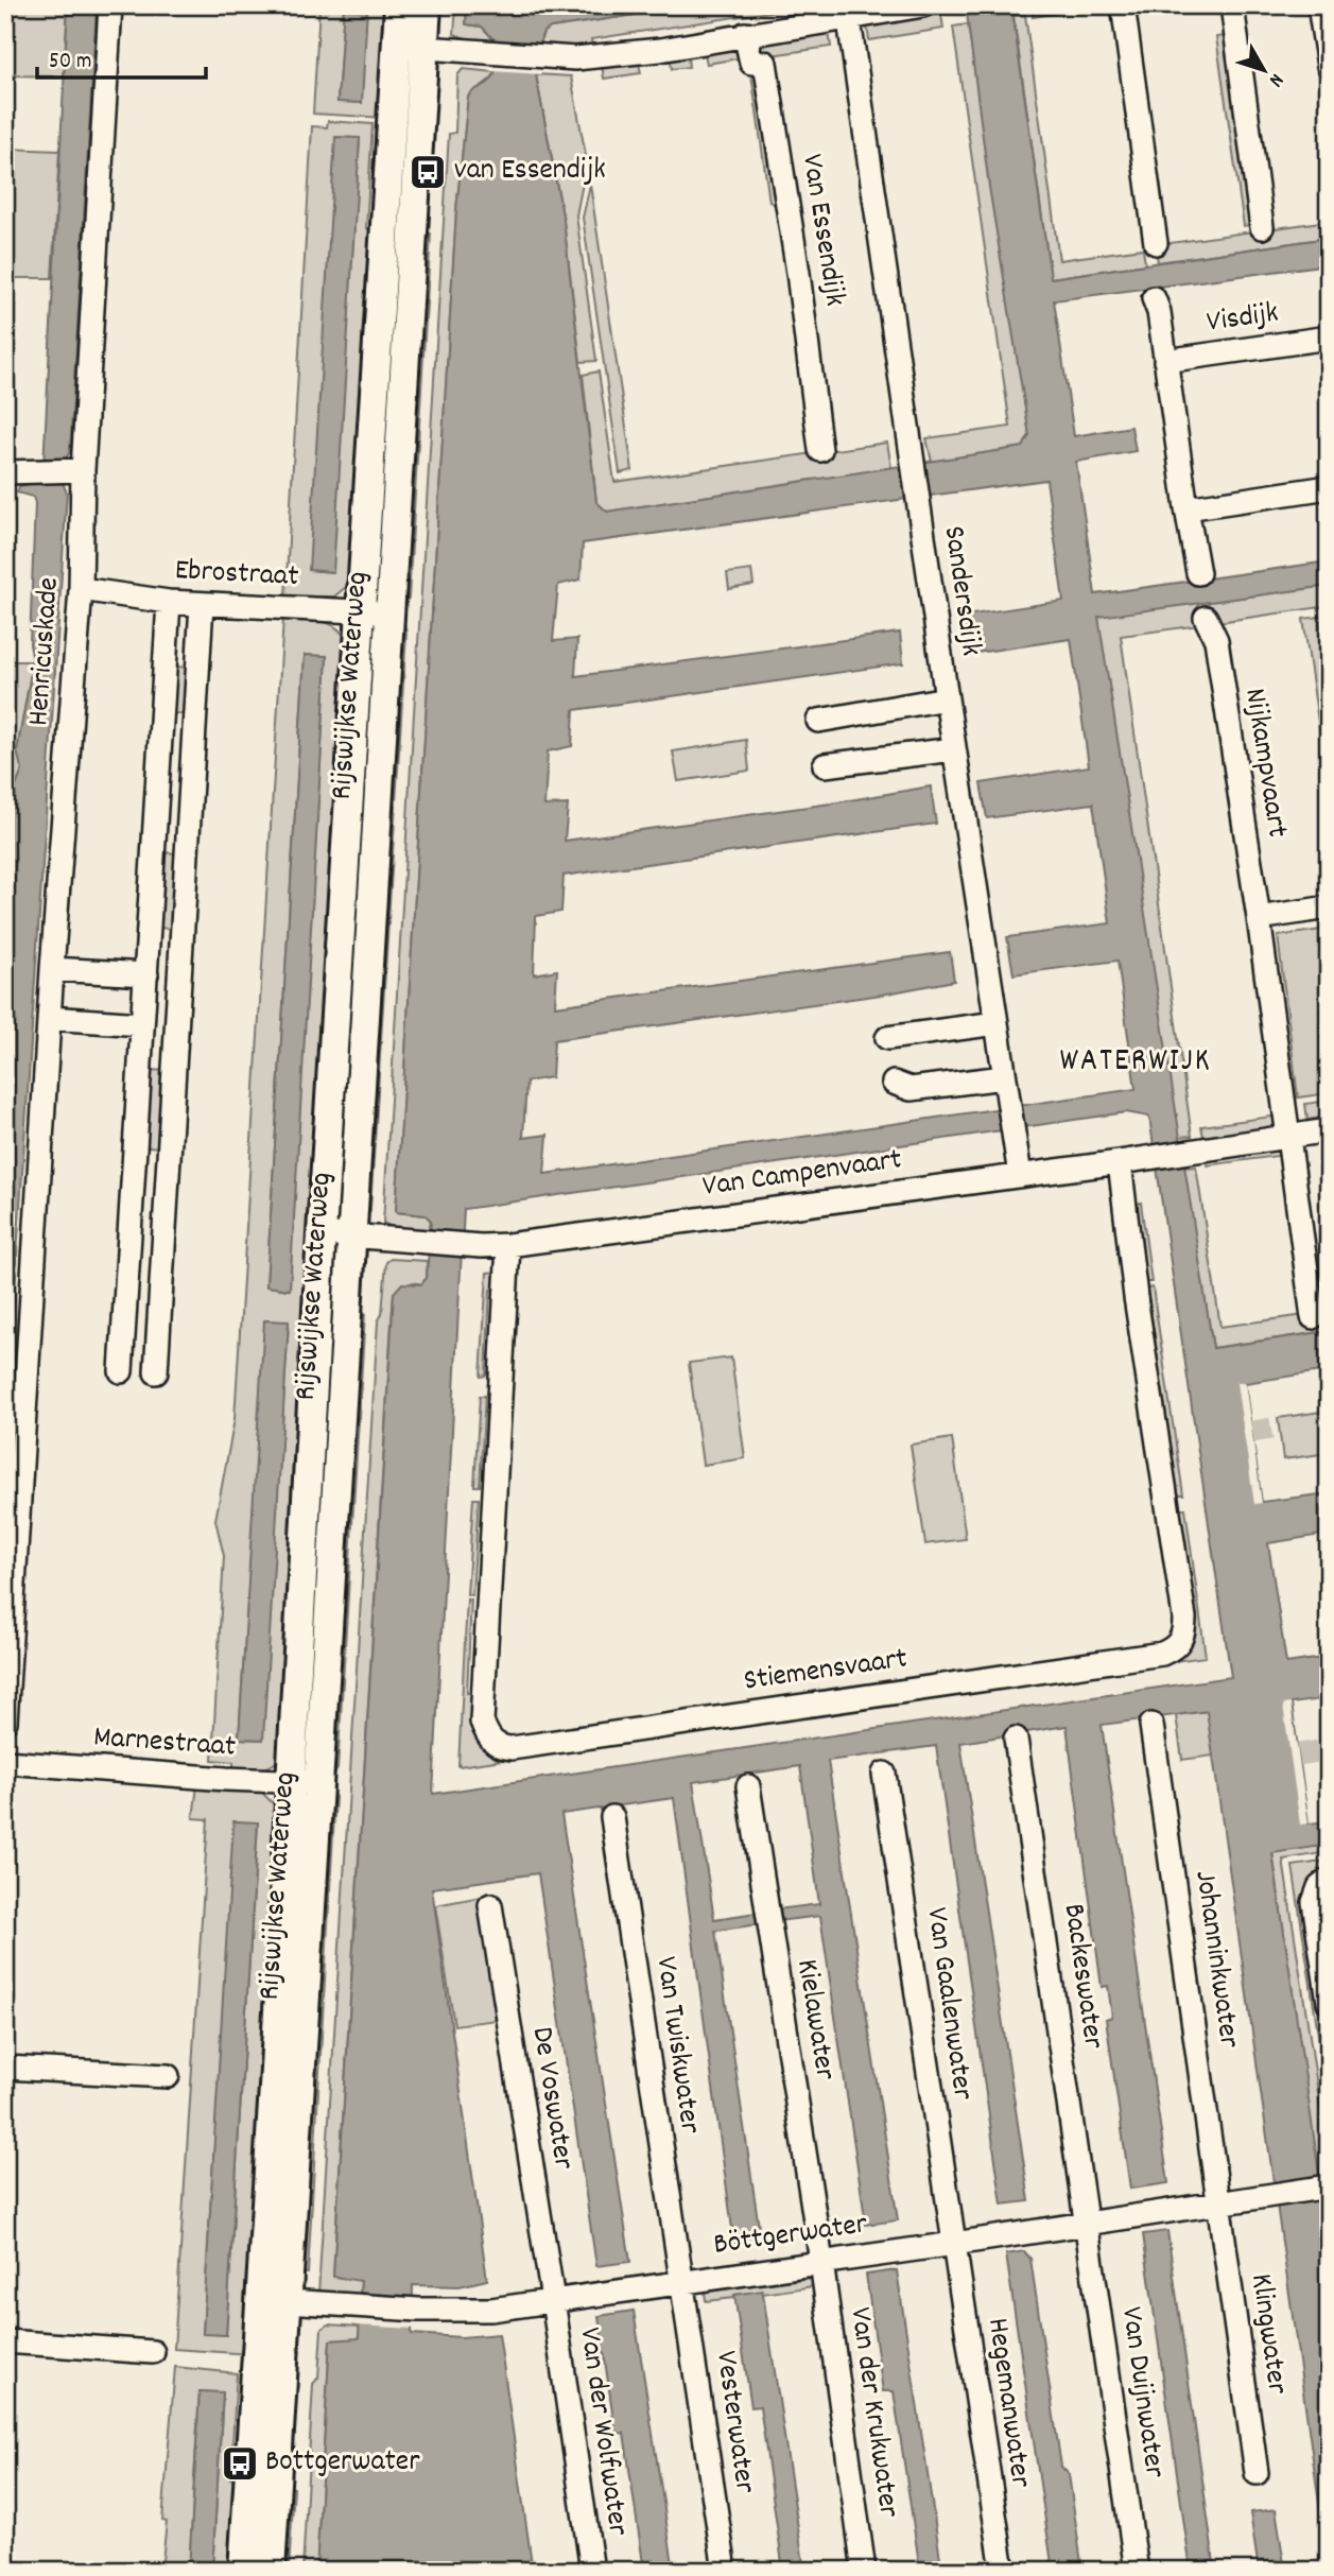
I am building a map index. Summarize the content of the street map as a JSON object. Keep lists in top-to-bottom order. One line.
{"streets":{"main road":["Rijswijkse Waterweg"],"street":["Van Essendijk","Visdijk","Ebrostraat","Sandersdijk","Henricuskade","Nijkampvaart","Van Campenvaart","Stiemensvaart","Marnestraat","Johanninkwater","Backeswater","Van Gaalenwater","Kielawater","Van Twiskwater","De Voswater","Böttgerwater","Klingwater","Van Duijnwater","Hegemanwater","Van der Krukwater","Vesterwater","Van der Wolfwater"]},"crossings":[["Ebrostraat","Henricuskade"],["Ebrostraat","Rijswijkse Waterweg"],["Sandersdijk","Van Campenvaart"],["Rijswijkse Waterweg","Van Campenvaart"],["Rijswijkse Waterweg","Marnestraat"],["Rijswijkse Waterweg","Böttgerwater"],["Nijkampvaart","Van Campenvaart"],["Van Campenvaart","Stiemensvaart"],["Johanninkwater","Böttgerwater"],["Johanninkwater","Klingwater"],["Backeswater","Böttgerwater"],["Backeswater","Van Duijnwater"],["Van Gaalenwater","Böttgerwater"],["Van Gaalenwater","Hegemanwater"],["Kielawater","Böttgerwater"],["Kielawater","Van der Krukwater"],["Van Twiskwater","Böttgerwater"],["Van Twiskwater","Vesterwater"],["De Voswater","Böttgerwater"],["De Voswater","Van der Wolfwater"],["Böttgerwater","Klingwater"],["Böttgerwater","Van Duijnwater"],["Böttgerwater","Hegemanwater"],["Böttgerwater","Van der Krukwater"],["Böttgerwater","Vesterwater"],["Böttgerwater","Van der Wolfwater"]],"districts":["WATERWIJK"],"places":{"bus stop":["van Essendijk","Bottgerwater"]},"scale_bar":"50 m","north":"bottom right"}
